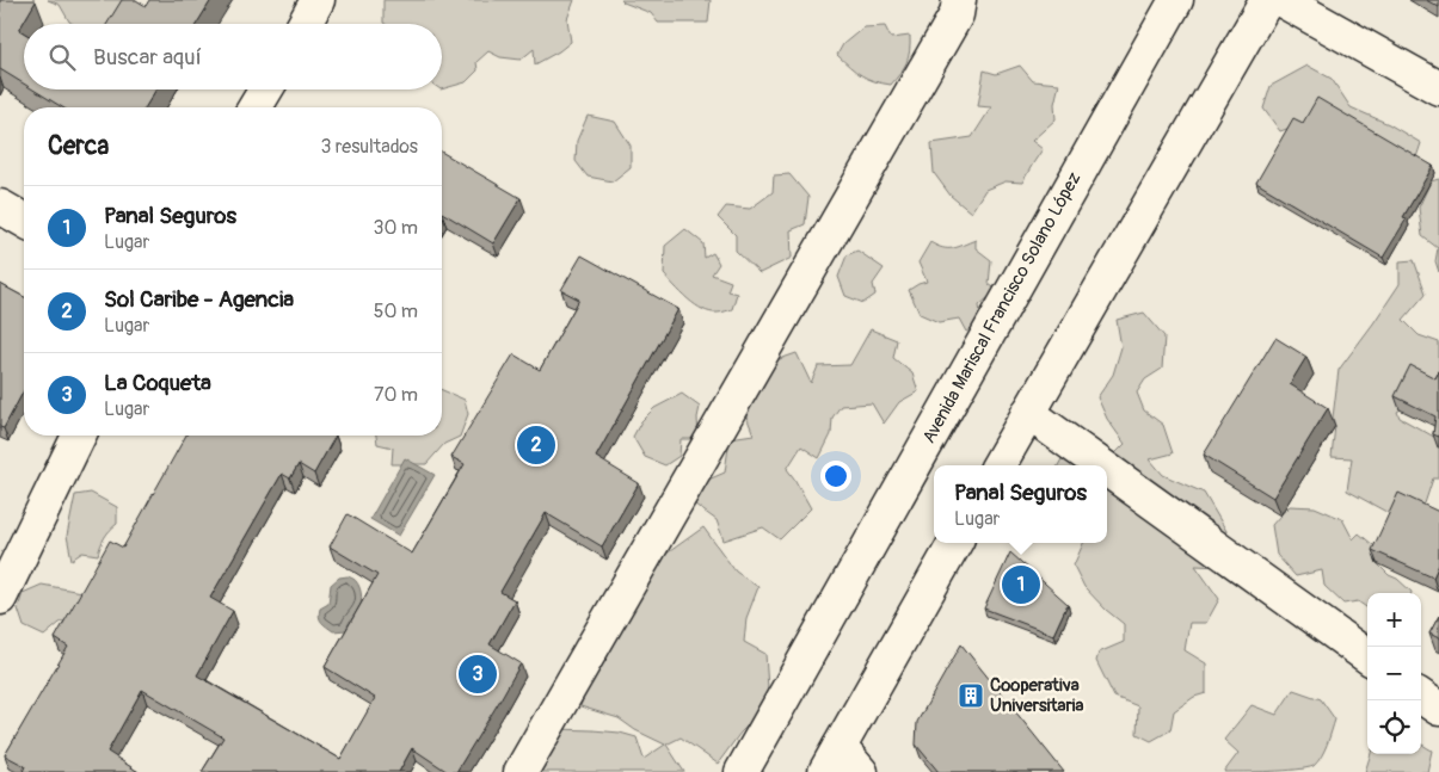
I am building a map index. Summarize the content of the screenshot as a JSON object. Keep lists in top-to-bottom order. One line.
{"streets":{"street":["Avenida Mariscal Francisco Solano López"]},"places":{"building":["Cooperativa Universitaria"]},"page":{"search":"Buscar aquí","heading":["Cerca","3 resultados"],"list":[{"mark":"1","name":"Panal Seguros","note":"Lugar","value":"30 m"},{"mark":"2","name":"Sol Caribe - Agencia","note":"Lugar","value":"50 m"},{"mark":"3","name":"La Coqueta","note":"Lugar","value":"70 m"}],"pins":["2","1","3"],"popup":["Panal Seguros","Lugar"],"map_buttons":["+","−"]}}
